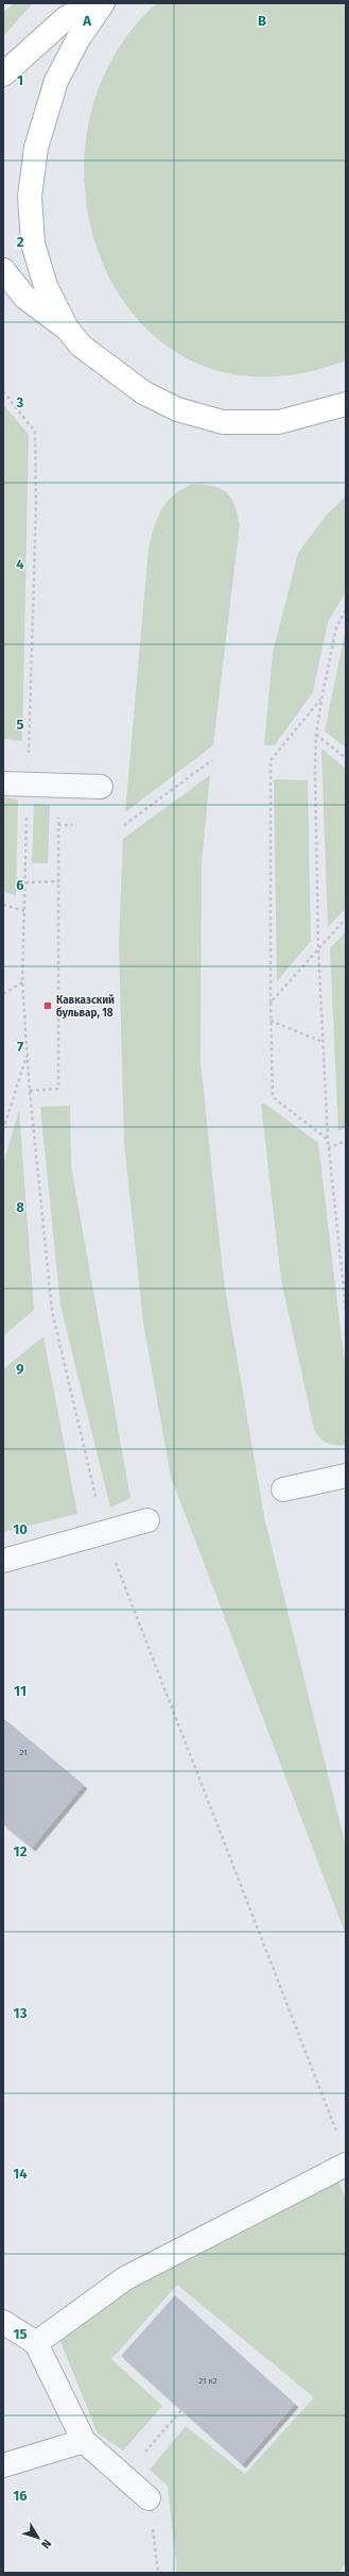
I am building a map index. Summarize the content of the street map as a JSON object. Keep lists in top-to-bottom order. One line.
{"places":{"transit":["Кавказский бульвар, 18"]},"house_numbers":["21","21 к2"],"north":"bottom right","grid":{"columns":["A","B"],"rows":["1","2","3","4","5","6","7","8","9","10","11","12","13","14","15","16"]}}
